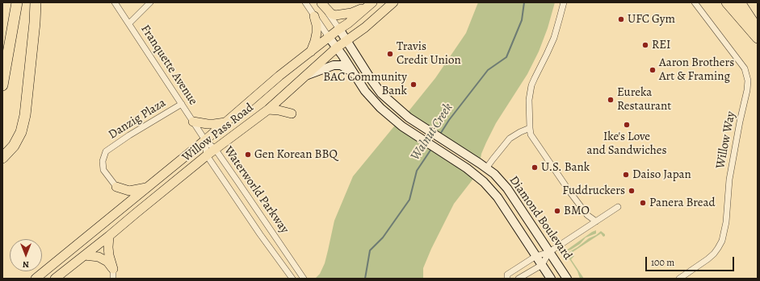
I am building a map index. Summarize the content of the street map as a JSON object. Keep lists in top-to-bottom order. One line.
{"streets":{"main road":["Willow Pass Road","Diamond Boulevard"],"street":["Franquette Avenue","Danzig Plaza","Willow Way","Waterworld Parkway"]},"crossings":[["Franquette Avenue","Danzig Plaza"],["Franquette Avenue","Willow Pass Road"],["Franquette Avenue","Waterworld Parkway"],["Willow Pass Road","Waterworld Parkway"],["Willow Pass Road","Diamond Boulevard"]],"water":["Walnut Creek"],"places":["UFC Gym","REI","Travis Credit Union","Aaron Brothers Art & Framing","BAC Community Bank","Eureka Restaurant","Ike's Love and Sandwiches","Gen Korean BBQ","U.S. Bank","Daiso Japan","Fuddruckers","Panera Bread","BMO"],"scale_bar":"100 m","north":"bottom"}
